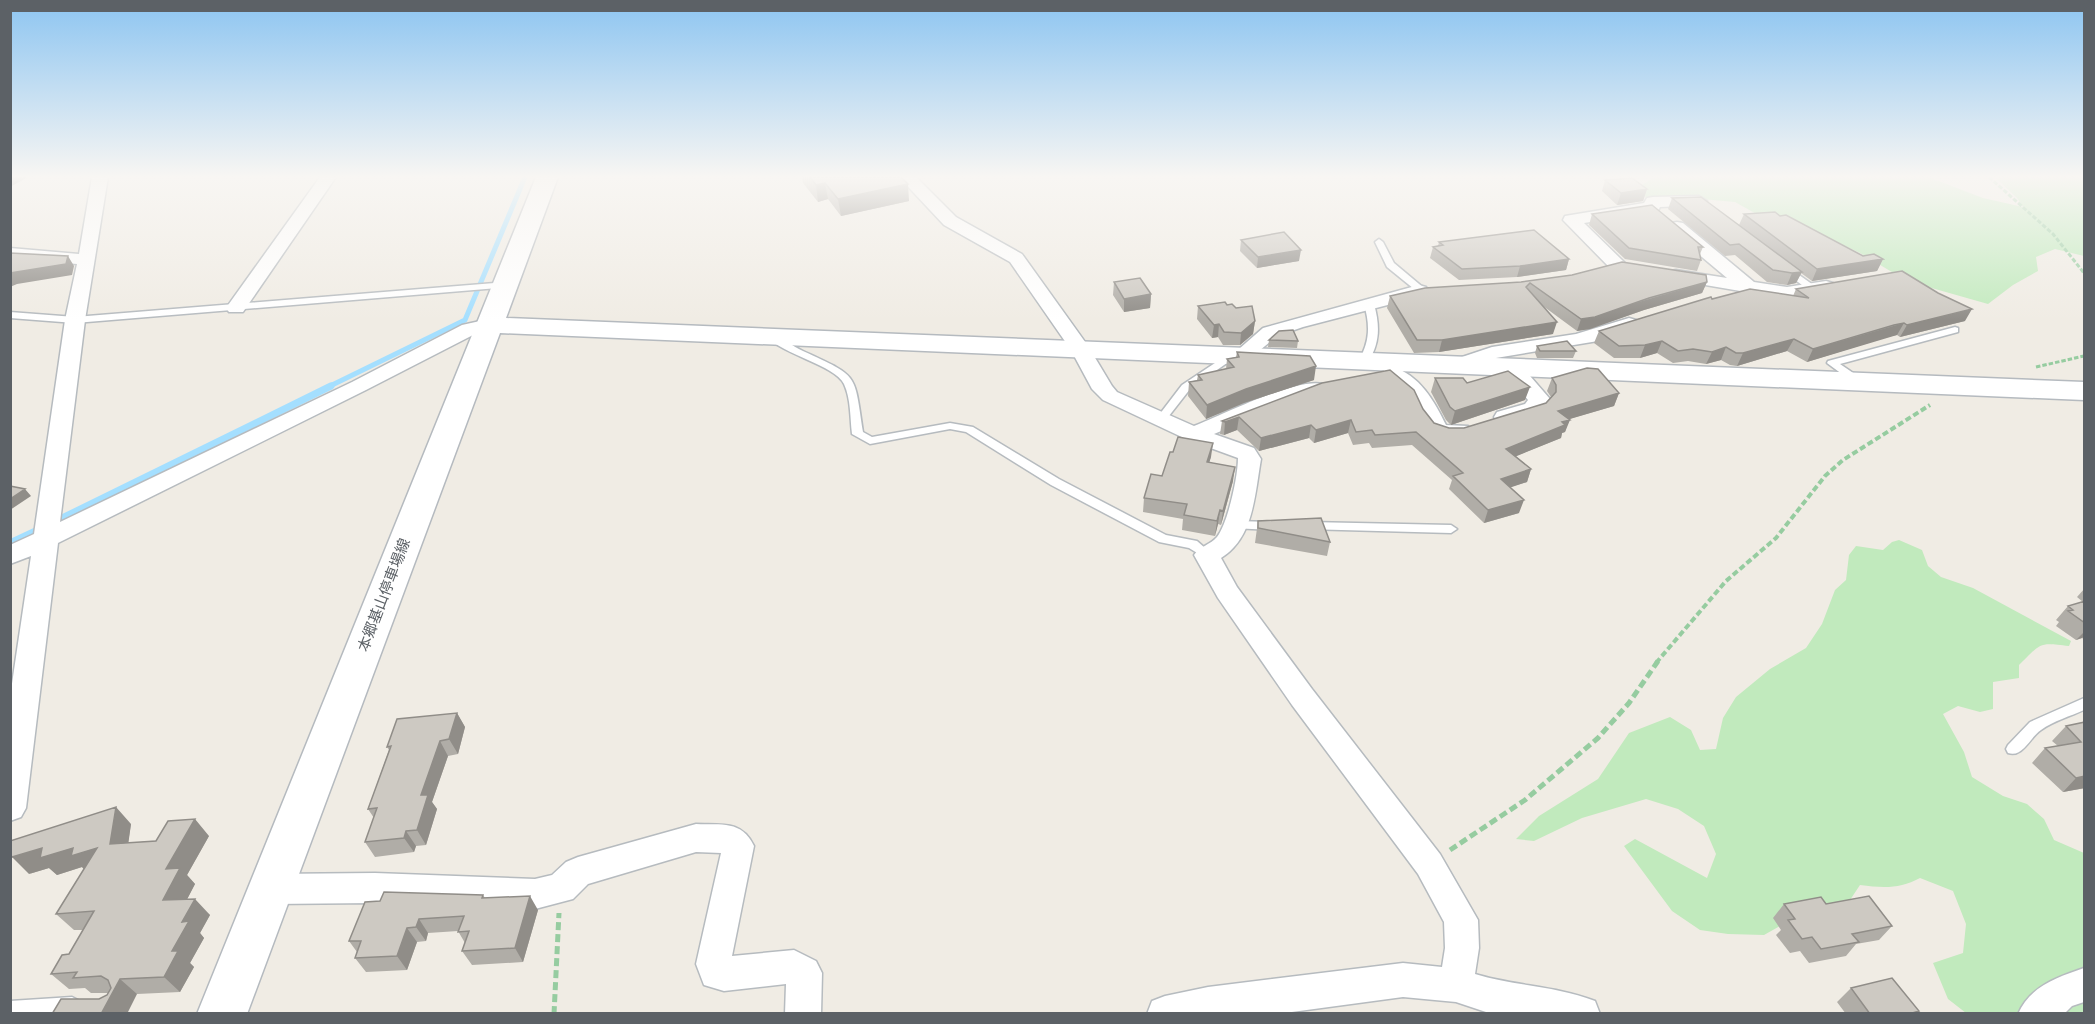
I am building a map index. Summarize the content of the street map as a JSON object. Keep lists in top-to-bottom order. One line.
{"streets":{"street":["本郷基山停車場線"]}}
